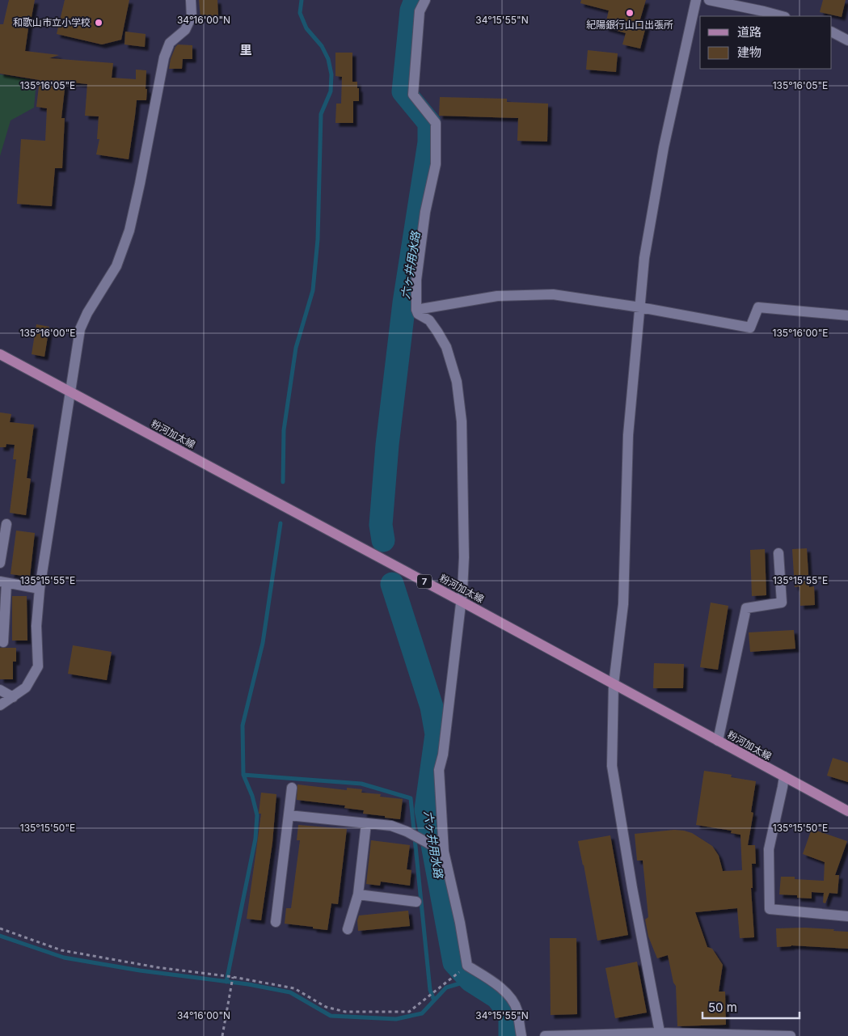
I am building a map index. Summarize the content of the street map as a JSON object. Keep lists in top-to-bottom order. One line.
{"streets":{"main road":["粉河加太線","7"]},"districts":["里"],"water":["六ヶ井用水路"],"places":["紀陽銀行山口出張所","和歌山市立小学校"],"legend":["道路","建物"],"scale_bar":"50 m","coordinates":["34°16'00\"N","34°15'55\"N","135°16'05\"E","135°16'00\"E","135°15'55\"E","135°15'50\"E"]}
